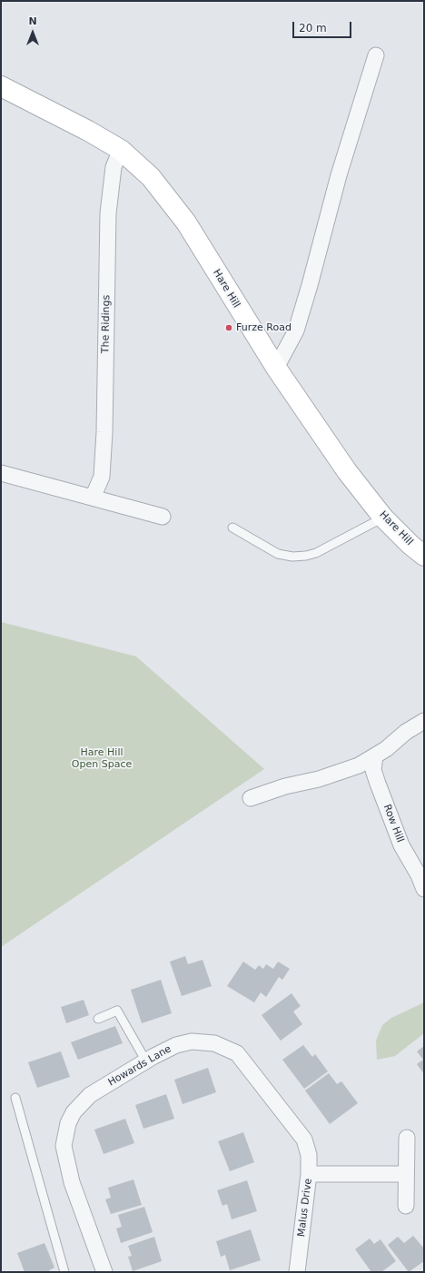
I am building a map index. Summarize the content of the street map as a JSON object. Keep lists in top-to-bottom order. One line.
{"streets":{"street":["Hare Hill","The Ridings","Row Hill","Howards Lane","Malus Drive"]},"crossings":[["Hare Hill","The Ridings"],["Howards Lane","Malus Drive"]],"parks":["Hare Hill Open Space"],"places":["Furze Road"],"scale_bar":"20 m","north":"top"}
